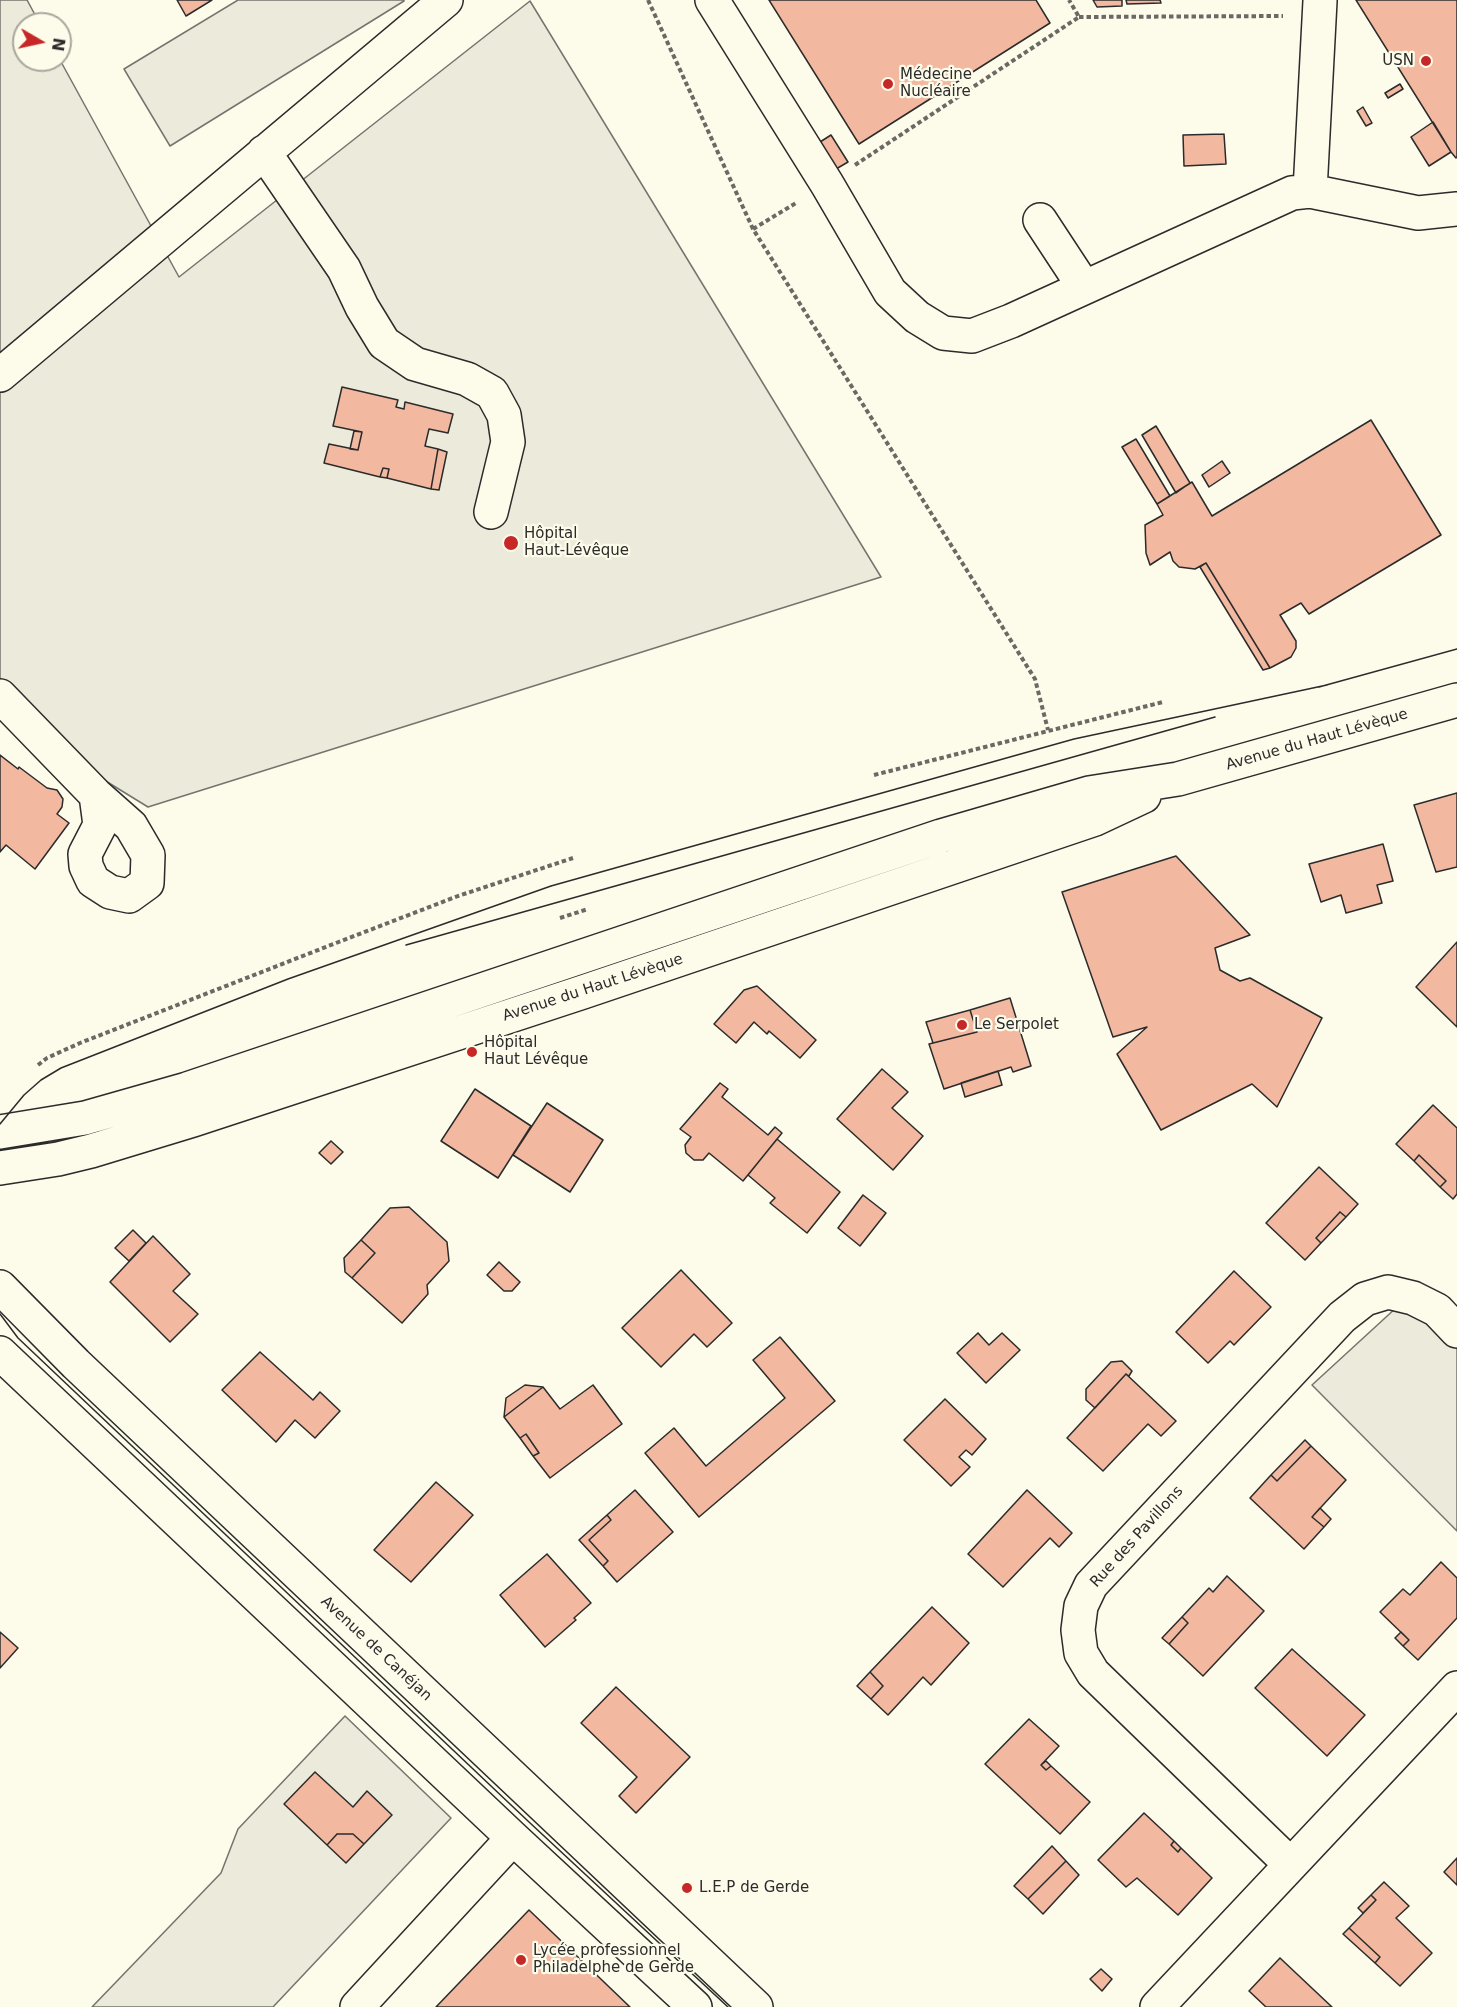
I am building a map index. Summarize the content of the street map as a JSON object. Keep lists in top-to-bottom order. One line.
{"streets":{"street":["Avenue du Haut Lévèque","Rue des Pavillons","Avenue de Canéjan"]},"places":["USN","Médecine Nucléaire","Hôpital Haut-Lévêque","Le Serpolet","Hôpital Haut Lévêque","L.E.P de Gerde","Lycée professionnel Philadelphe de Gerde"],"north":"right"}
